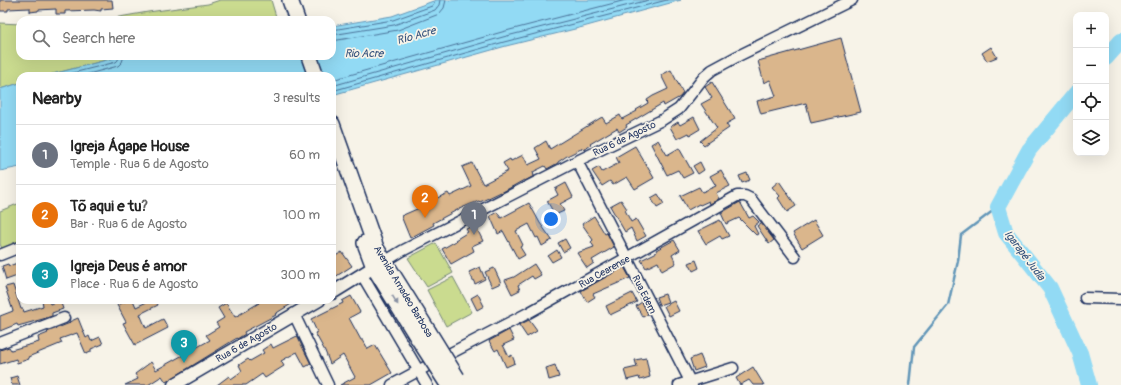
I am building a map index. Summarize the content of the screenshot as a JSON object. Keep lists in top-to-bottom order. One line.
{"streets":{"main road":["Avenida Amadeo Barbosa"],"street":["Rua 6 de Agosto","Rua Cearense","Rua Edem"]},"crossings":[["Rua 6 de Agosto","Avenida Amadeo Barbosa"],["Rua 6 de Agosto","Rua Edem"],["Rua Cearense","Rua Edem"]],"water":["Río Acre","Rio Acre","Igarapé Judia"],"page":{"map_buttons":["+","−"],"search":"Search here","heading":["Nearby","3 results"],"list":[{"mark":"1","name":"Igreja Ágape House","note":"Temple · Rua 6 de Agosto","value":"60 m"},{"mark":"2","name":"Tõ aqui e tu?","note":"Bar · Rua 6 de Agosto","value":"100 m"},{"mark":"3","name":"Igreja Deus é amor","note":"Place · Rua 6 de Agosto","value":"300 m"}],"pins":["2","1","3"]}}
